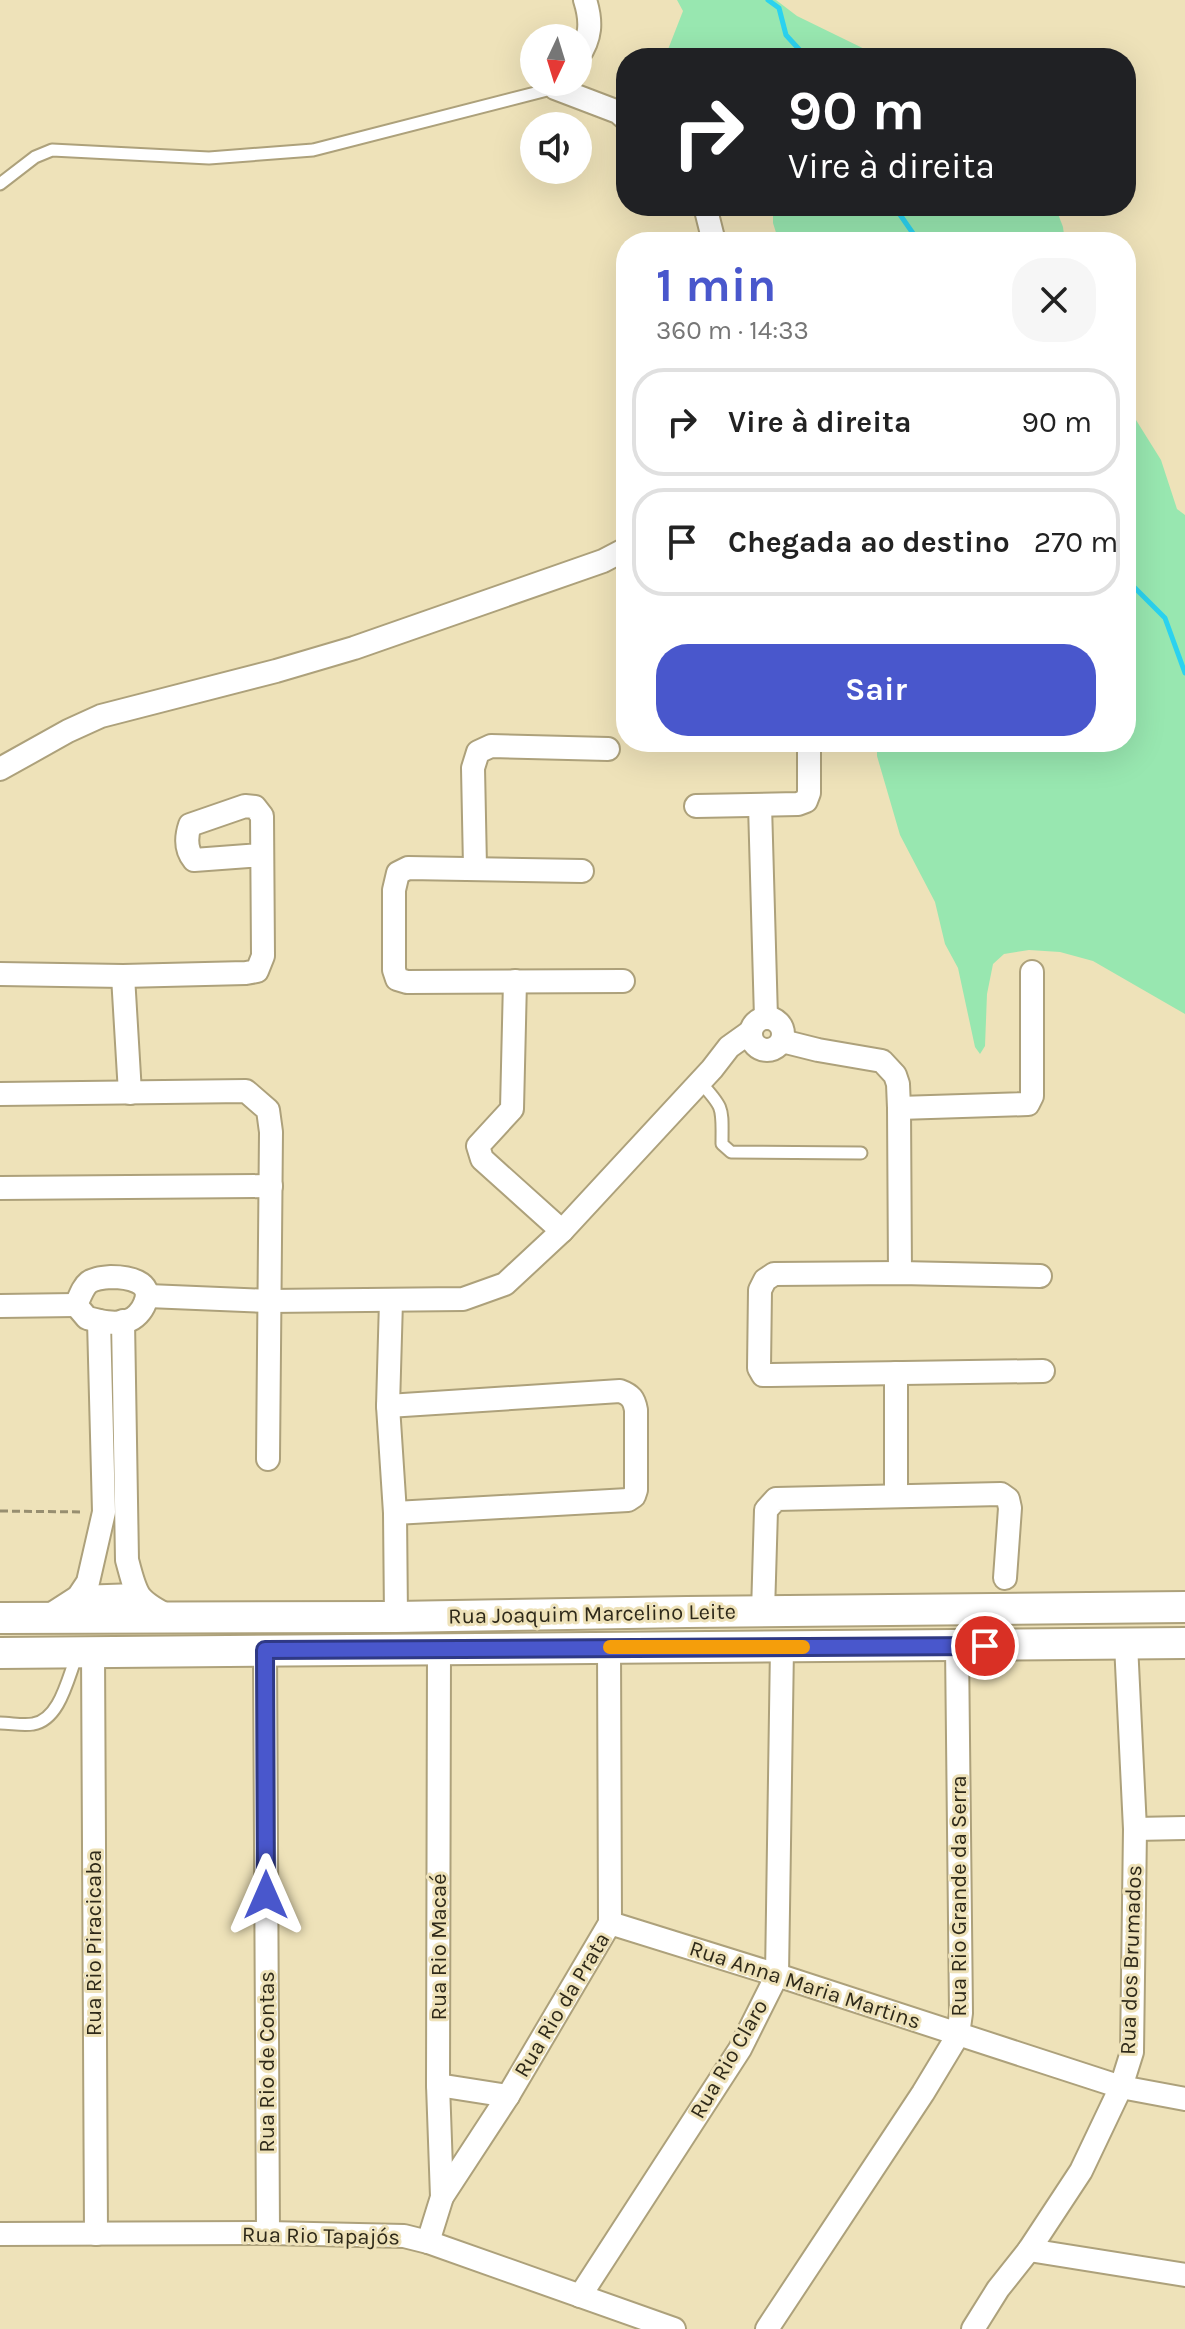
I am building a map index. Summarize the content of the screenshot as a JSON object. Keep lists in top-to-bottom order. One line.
{"streets":{"main road":["Rua Joaquim Marcelino Leite"],"street":["Rua Rio Grande da Serra","Rua Rio Piracicaba","Rua Rio Macaé","Rua dos Brumados","Rua Anna Maria Martins","Rua Rio da Prata","Rua Rio Claro","Rua Rio de Contas","Rua Rio Tapajós"]},"crossings":[["Rua Joaquim Marcelino Leite","Rua Rio Grande da Serra"],["Rua Joaquim Marcelino Leite","Rua Rio Piracicaba"],["Rua Joaquim Marcelino Leite","Rua Rio Macaé"],["Rua Joaquim Marcelino Leite","Rua dos Brumados"],["Rua Joaquim Marcelino Leite","Rua Rio da Prata"],["Rua Joaquim Marcelino Leite","Rua Rio Claro"],["Rua Joaquim Marcelino Leite","Rua Rio de Contas"],["Rua Rio Grande da Serra","Rua Anna Maria Martins"],["Rua Rio Piracicaba","Rua Rio Tapajós"],["Rua Rio Macaé","Rua Rio da Prata"],["Rua Rio Macaé","Rua Rio Tapajós"],["Rua dos Brumados","Rua Anna Maria Martins"],["Rua Anna Maria Martins","Rua Rio da Prata"],["Rua Anna Maria Martins","Rua Rio Claro"],["Rua Rio Claro","Rua Rio Tapajós"],["Rua Rio de Contas","Rua Rio Tapajós"]],"north":"bottom","page":{"turn":["90 m","Vire à direita"],"heading":["1 min","360 m · 14:33"],"list":[{"name":"Vire à direita","value":"90 m"},{"name":"Chegada ao destino","value":"270 m"}],"buttons":"Sair"}}
